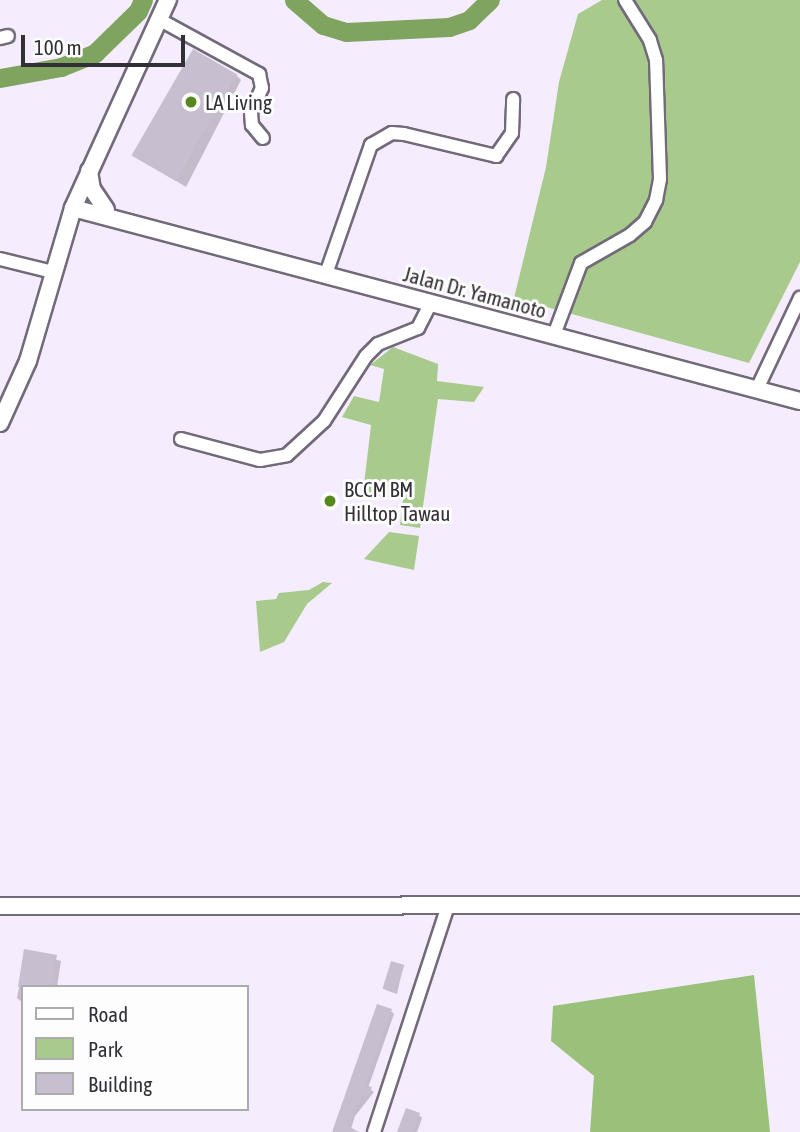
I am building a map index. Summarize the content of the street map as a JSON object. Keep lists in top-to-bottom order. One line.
{"streets":{"main road":["Jalan Dr. Yamanoto"]},"places":["LA Living","BCCM BM Hilltop Tawau"],"legend":["Road","Park","Building"],"scale_bar":"100 m"}
